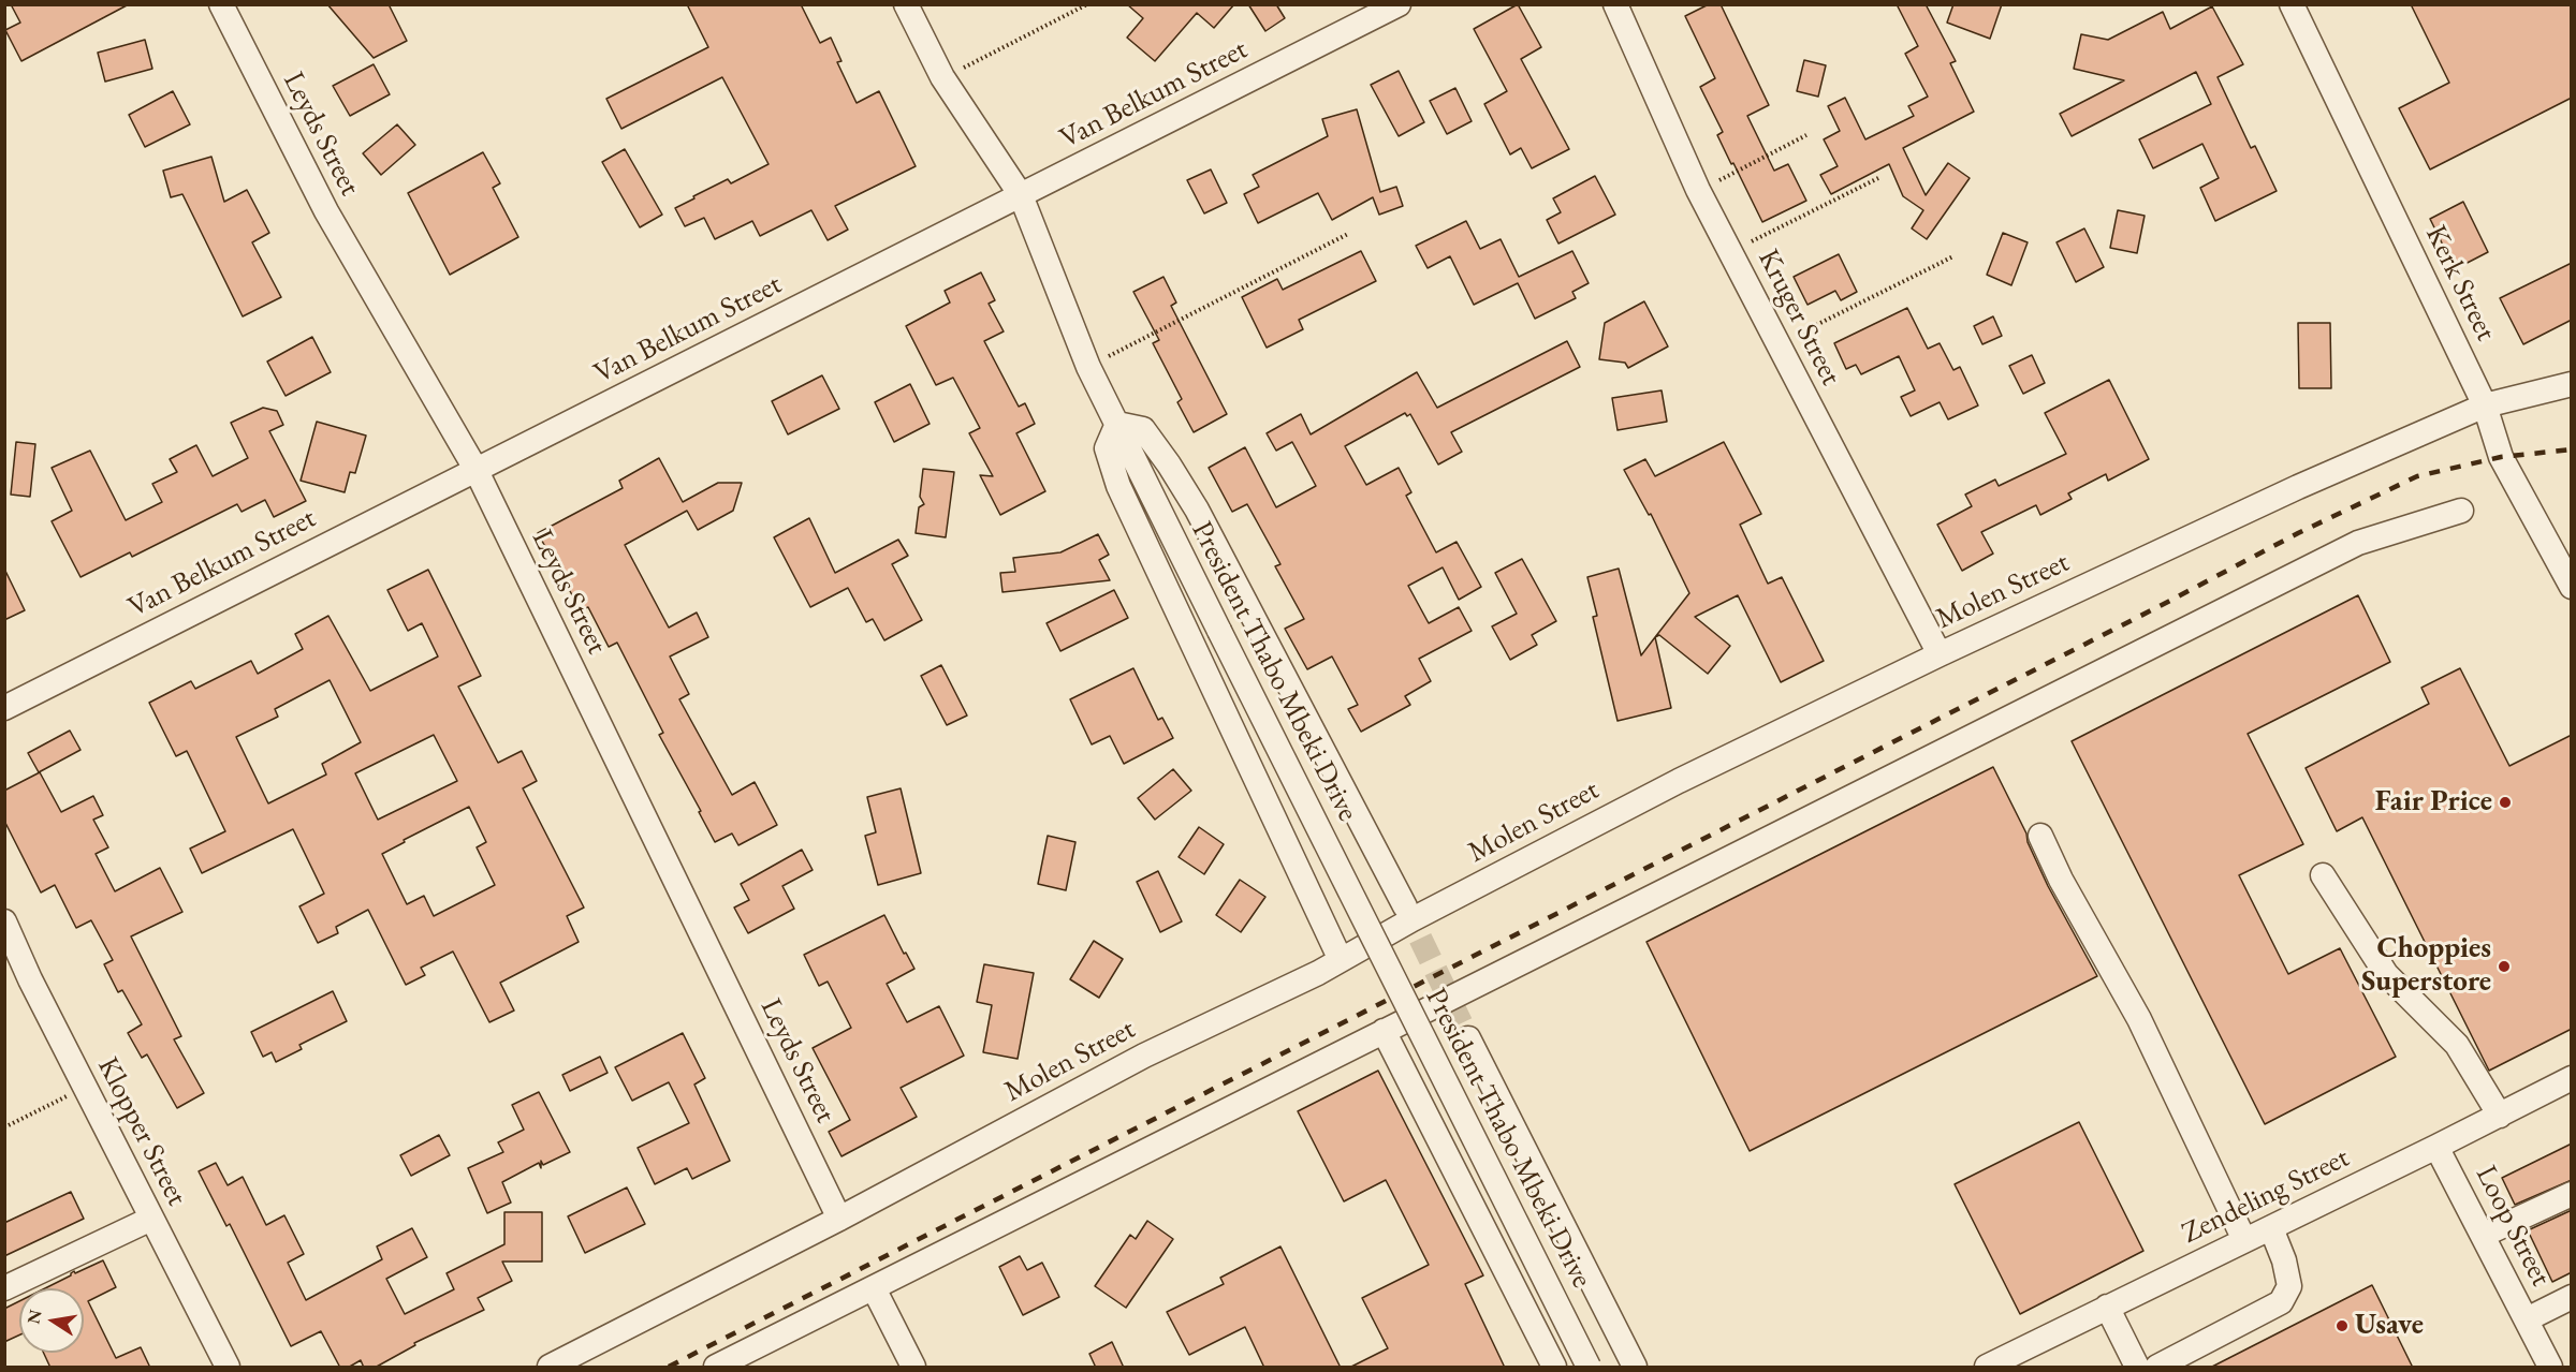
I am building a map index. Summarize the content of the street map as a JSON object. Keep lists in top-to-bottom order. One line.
{"streets":{"street":["Van Belkum Street","Leyds Street","Kerk Street","Kruger Street","Molen Street","President Thabo Mbeki Drive","Klopper Street","Zendeling Street","Loop Street"]},"crossings":[["Van Belkum Street","Leyds Street"],["Van Belkum Street","President Thabo Mbeki Drive"],["Leyds Street","Molen Street"],["Kerk Street","Molen Street"],["Kruger Street","Molen Street"],["Zendeling Street","Loop Street"]],"places":["Fair Price","Choppies Superstore","Usave"],"north":"left"}
